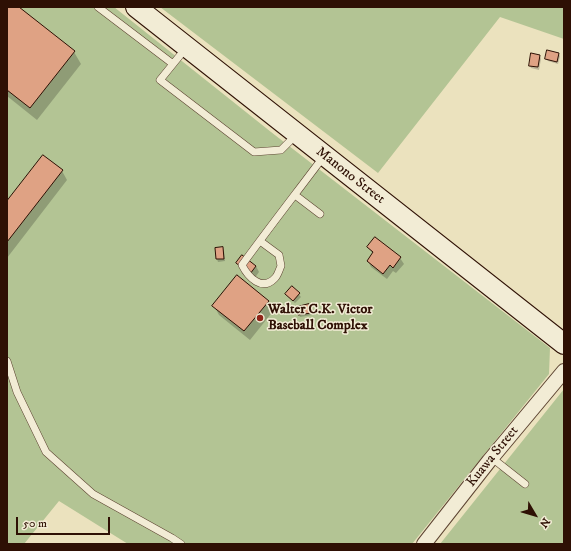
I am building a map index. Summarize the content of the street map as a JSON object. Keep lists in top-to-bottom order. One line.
{"streets":{"street":["Manono Street","Kuawa Street"]},"places":["Walter C.K. Victor Baseball Complex"],"scale_bar":"50 m","north":"bottom right"}
